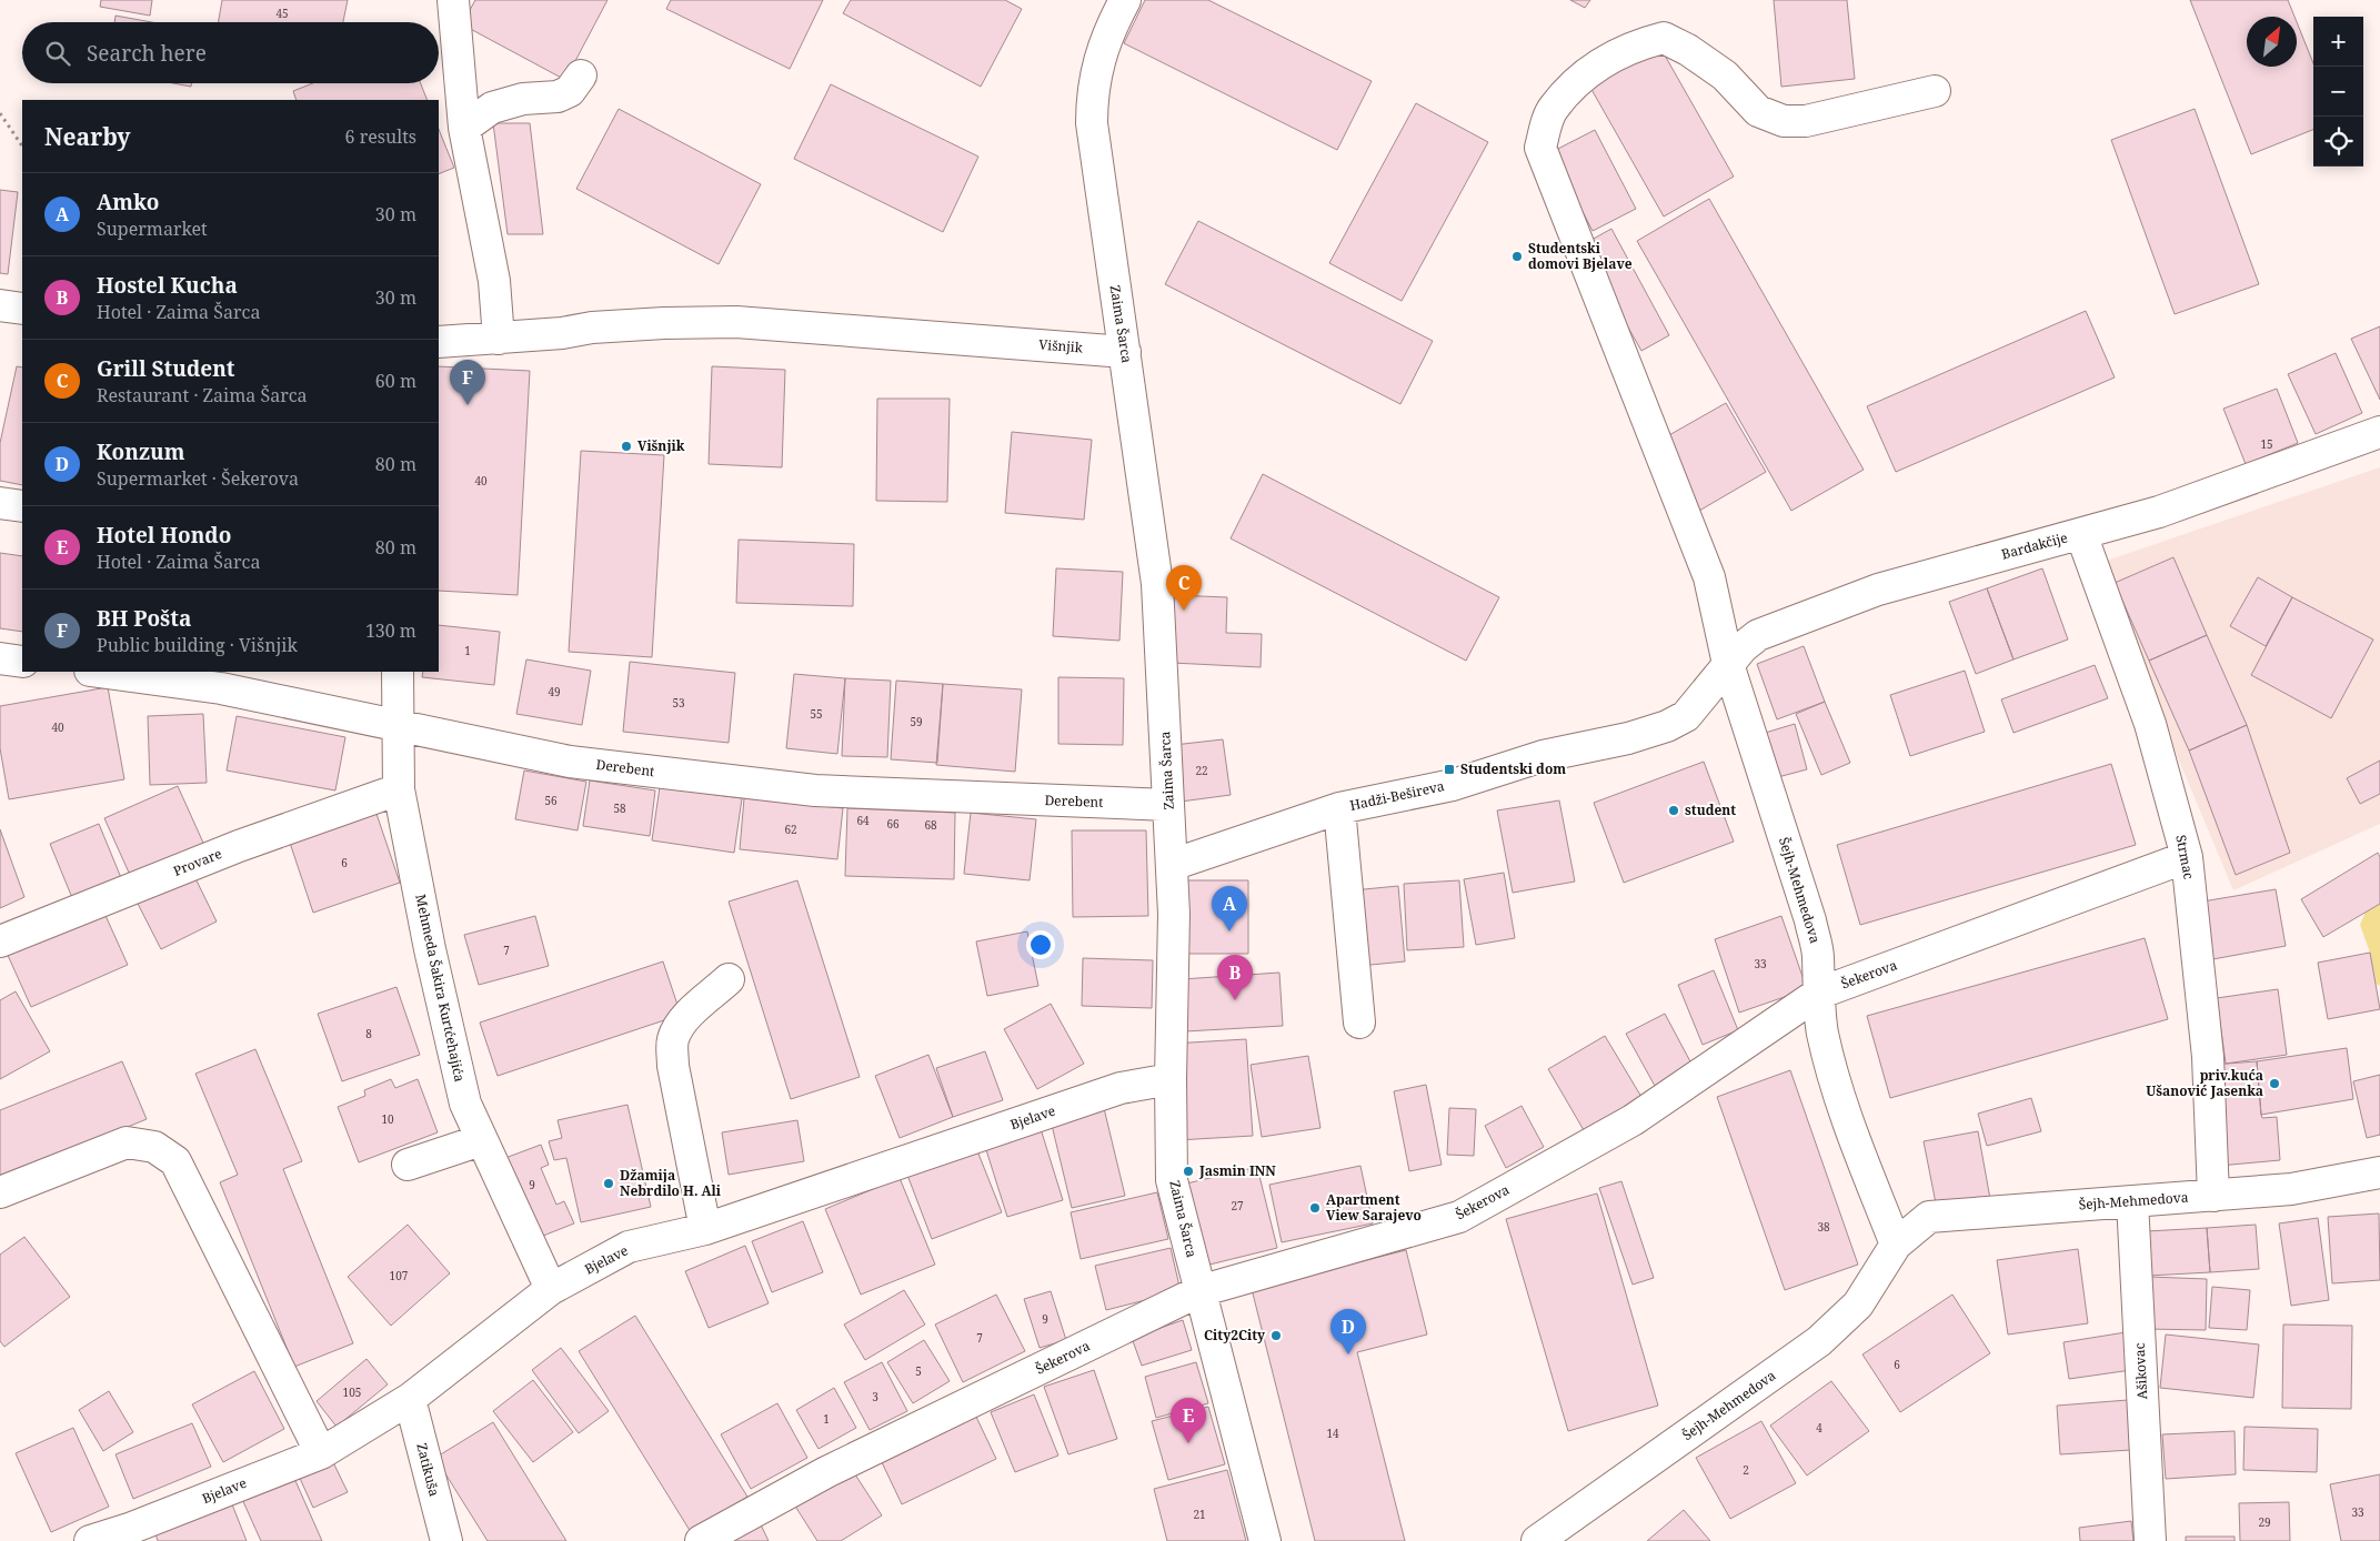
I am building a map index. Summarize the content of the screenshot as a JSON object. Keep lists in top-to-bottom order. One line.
{"streets":{"street":["Zaima Šarca","Višnjik","Bardakčije","Derebent","Hadži-Bešireva","Strmac","Provare","Šejh-Mehmedova","Šekerova","Mehmeda Šakira Kurtćehajića","Bjelave","Ašikovac","Zatikuša"]},"crossings":[["Zaima Šarca","Višnjik"],["Zaima Šarca","Derebent"],["Zaima Šarca","Hadži-Bešireva"],["Zaima Šarca","Šekerova"],["Zaima Šarca","Bjelave"],["Bardakčije","Hadži-Bešireva"],["Bardakčije","Strmac"],["Bardakčije","Šejh-Mehmedova"],["Derebent","Mehmeda Šakira Kurtćehajića"],["Strmac","Šejh-Mehmedova"],["Strmac","Šekerova"],["Provare","Mehmeda Šakira Kurtćehajića"],["Šejh-Mehmedova","Šekerova"],["Šejh-Mehmedova","Ašikovac"],["Mehmeda Šakira Kurtćehajića","Bjelave"],["Bjelave","Zatikuša"]],"places":{"other":["Studentski domovi Bjelave","Višnjik","student","priv.kuća Ušanović Jasenka","Jasmin INN","Džamija Nebrdilo H. Ali","Apartment View Sarajevo","City2City"],"transit":["Studentski dom"]},"house_numbers":["45","15","40","1","49","53","55","59","40","22","56","58","64","66","68","62","6","7","33","8","10","9","27","38","107","9","7","6","5","105","3","1","4","14","2","33","21","29"],"north":"top right","page":{"map_buttons":["+","−"],"search":"Search here","heading":["Nearby","6 results"],"list":[{"mark":"A","name":"Amko","note":"Supermarket","value":"30 m"},{"mark":"B","name":"Hostel Kucha","note":"Hotel · Zaima Šarca","value":"30 m"},{"mark":"C","name":"Grill Student","note":"Restaurant · Zaima Šarca","value":"60 m"},{"mark":"D","name":"Konzum","note":"Supermarket · Šekerova","value":"80 m"},{"mark":"E","name":"Hotel Hondo","note":"Hotel · Zaima Šarca","value":"80 m"},{"mark":"F","name":"BH Pošta","note":"Public building · Višnjik","value":"130 m"}],"pins":["F","C","A","B","D","E"]}}
